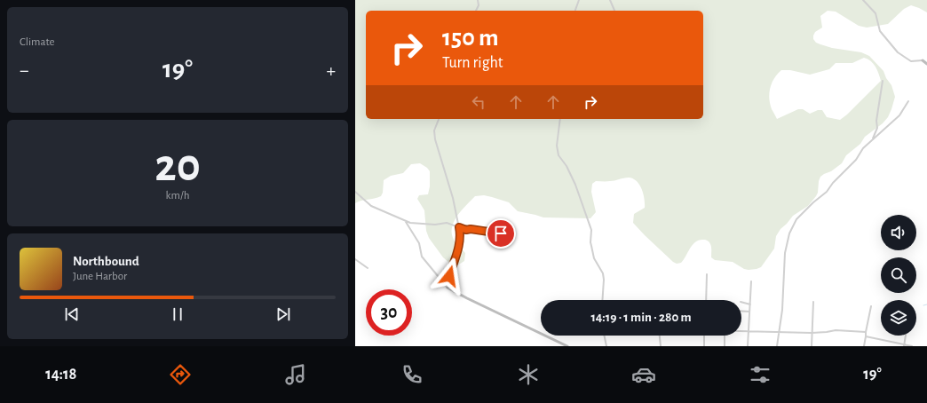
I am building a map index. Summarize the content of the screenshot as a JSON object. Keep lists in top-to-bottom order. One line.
{"page":{"tile":["Climate",["20","km/h"]],"turn":["150 m","Turn right"],"heat":["−","19°","+"],"song":["Northbound","June Harbor"],"limit":"30","trip":"14:19 · 1 min · 280 m","tabs":["14:18","19°"]}}
